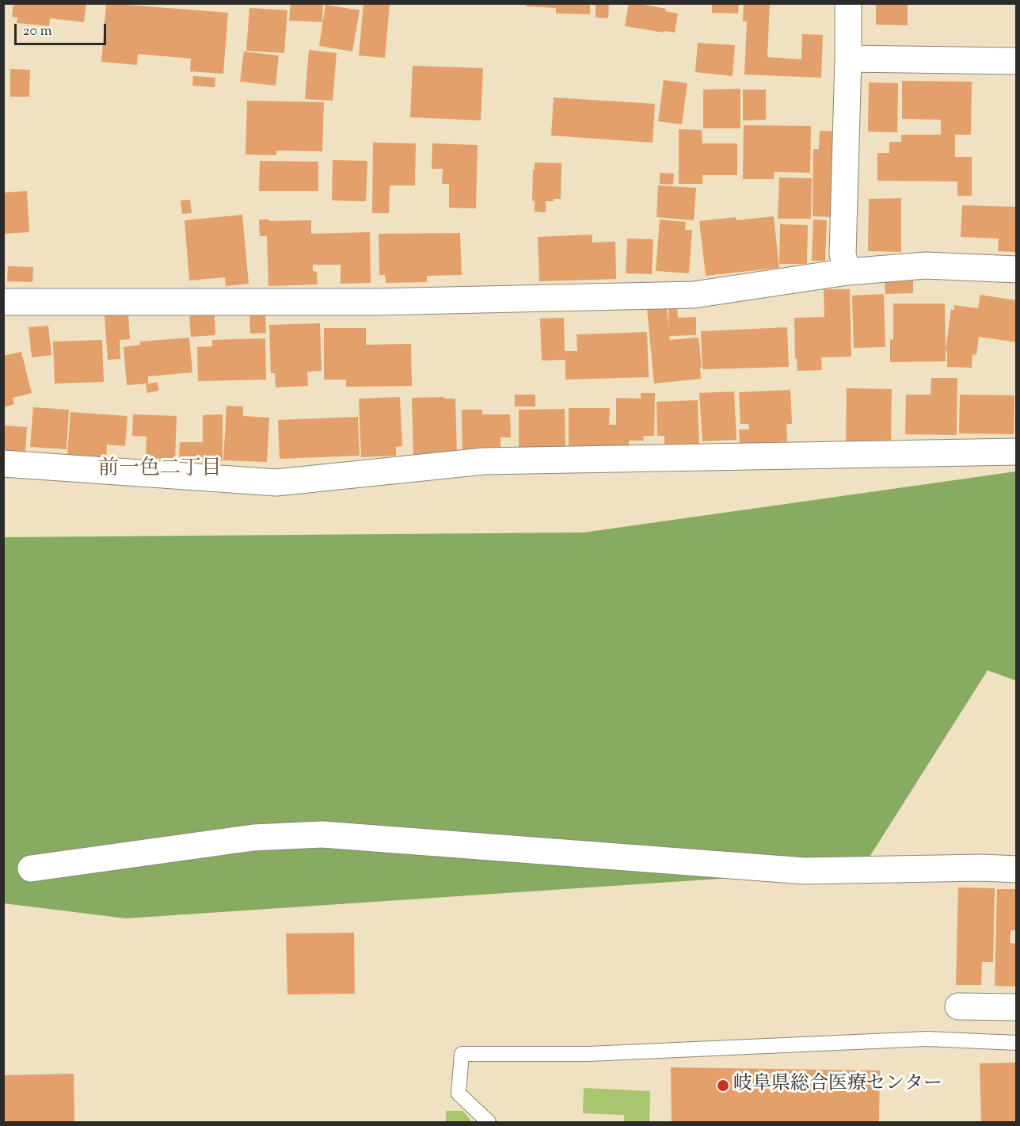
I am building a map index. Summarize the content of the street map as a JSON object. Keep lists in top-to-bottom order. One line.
{"districts":["前一色二丁目"],"places":["岐阜県総合医療センター"],"scale_bar":"20 m"}
